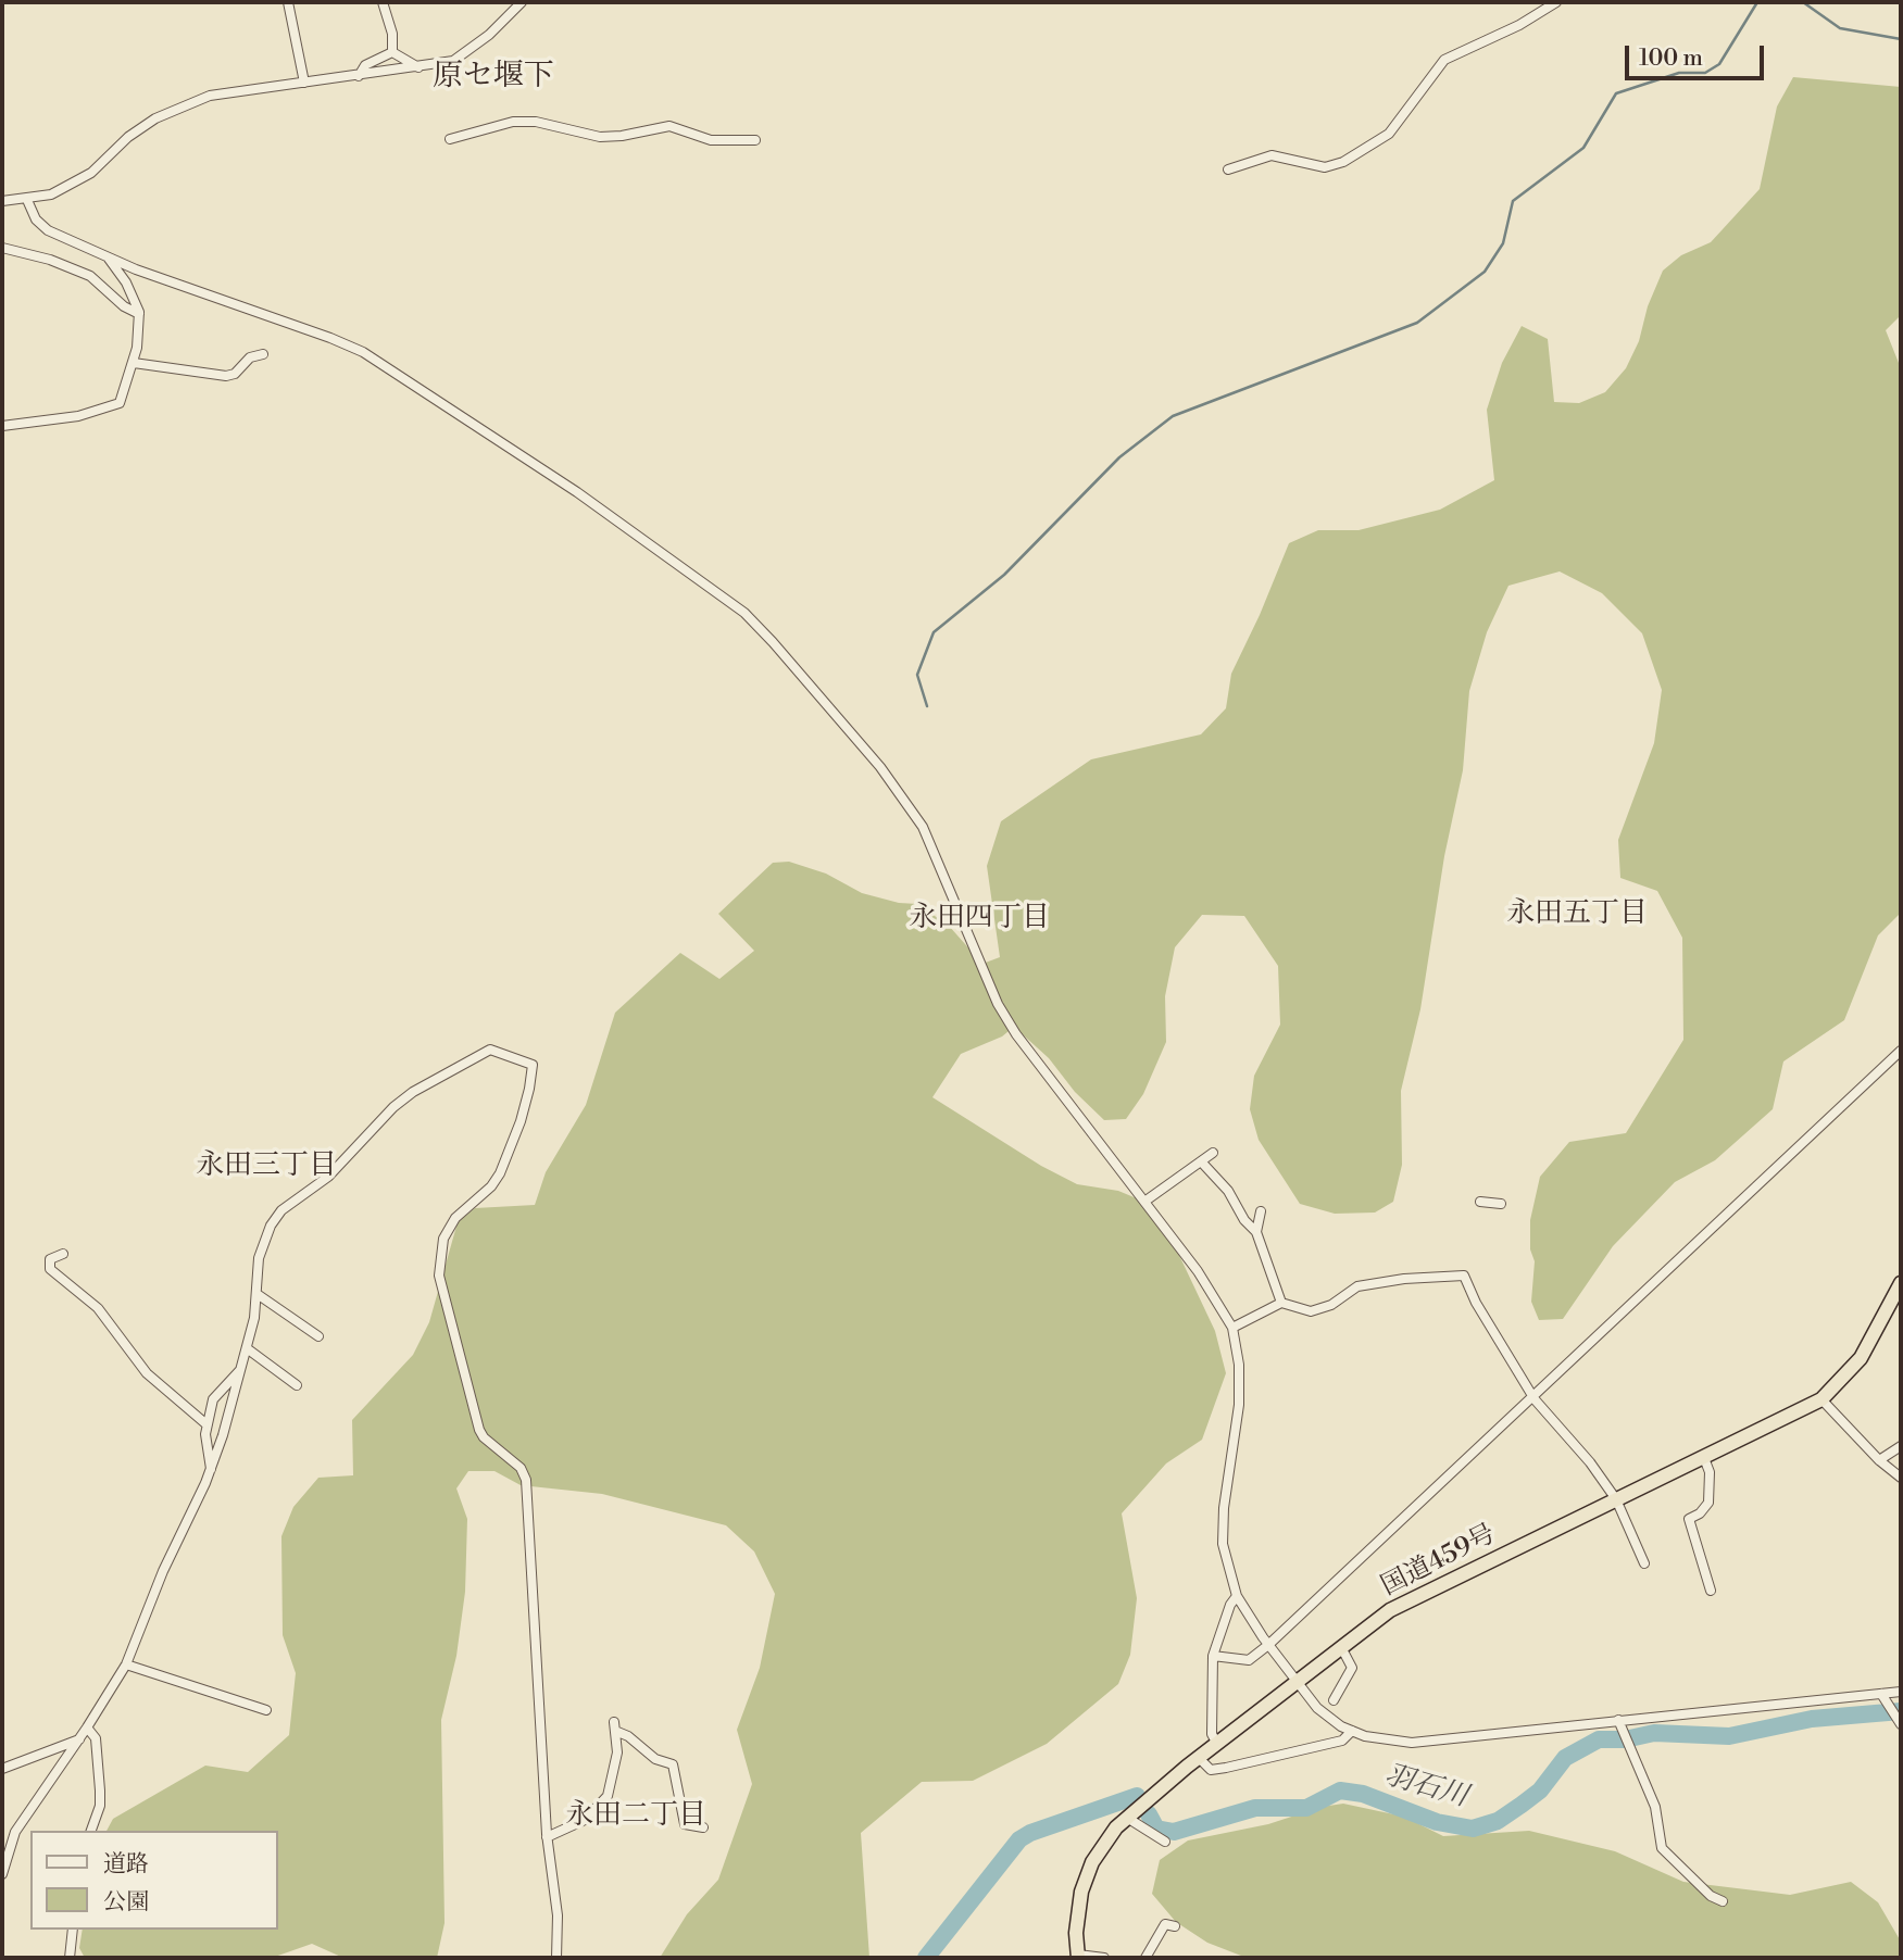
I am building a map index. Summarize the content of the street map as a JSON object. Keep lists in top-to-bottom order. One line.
{"streets":{"highway":["国道459号"]},"districts":["原セ堰下","永田五丁目","永田四丁目","永田三丁目","永田二丁目"],"water":["羽石川"],"legend":["道路","公園"],"scale_bar":"100 m"}
